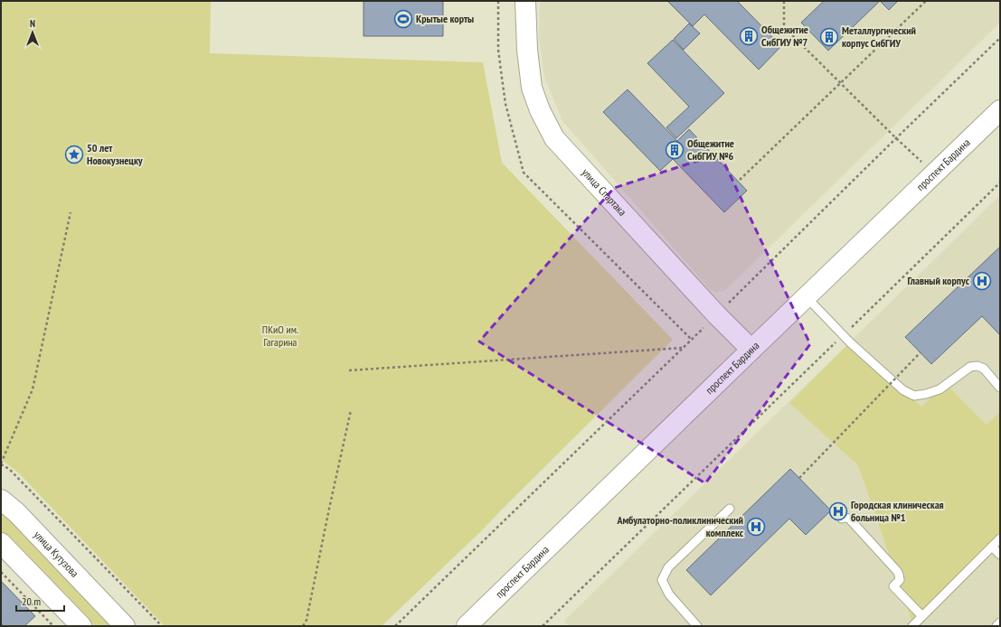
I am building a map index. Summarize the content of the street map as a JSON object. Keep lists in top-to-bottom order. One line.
{"streets":{"main road":["проспект Бардина","улица Спартака","улица Кутузова"]},"crossings":[["проспект Бардина","улица Спартака"]],"parks":["ПКиО им. Гагарина"],"places":{"sports":["Крытые корты"],"building":["Общежитие СибГИУ №7","Металлургический корпус СибГИУ","Общежитие СибГИУ №6"],"place":["50 лет Новокузнецку"],"hospital":["Главный корпус","Городская клиническая больница №1","Амбулаторно-поликлинический комплекс"]},"scale_bar":"20 m","north":"top"}
